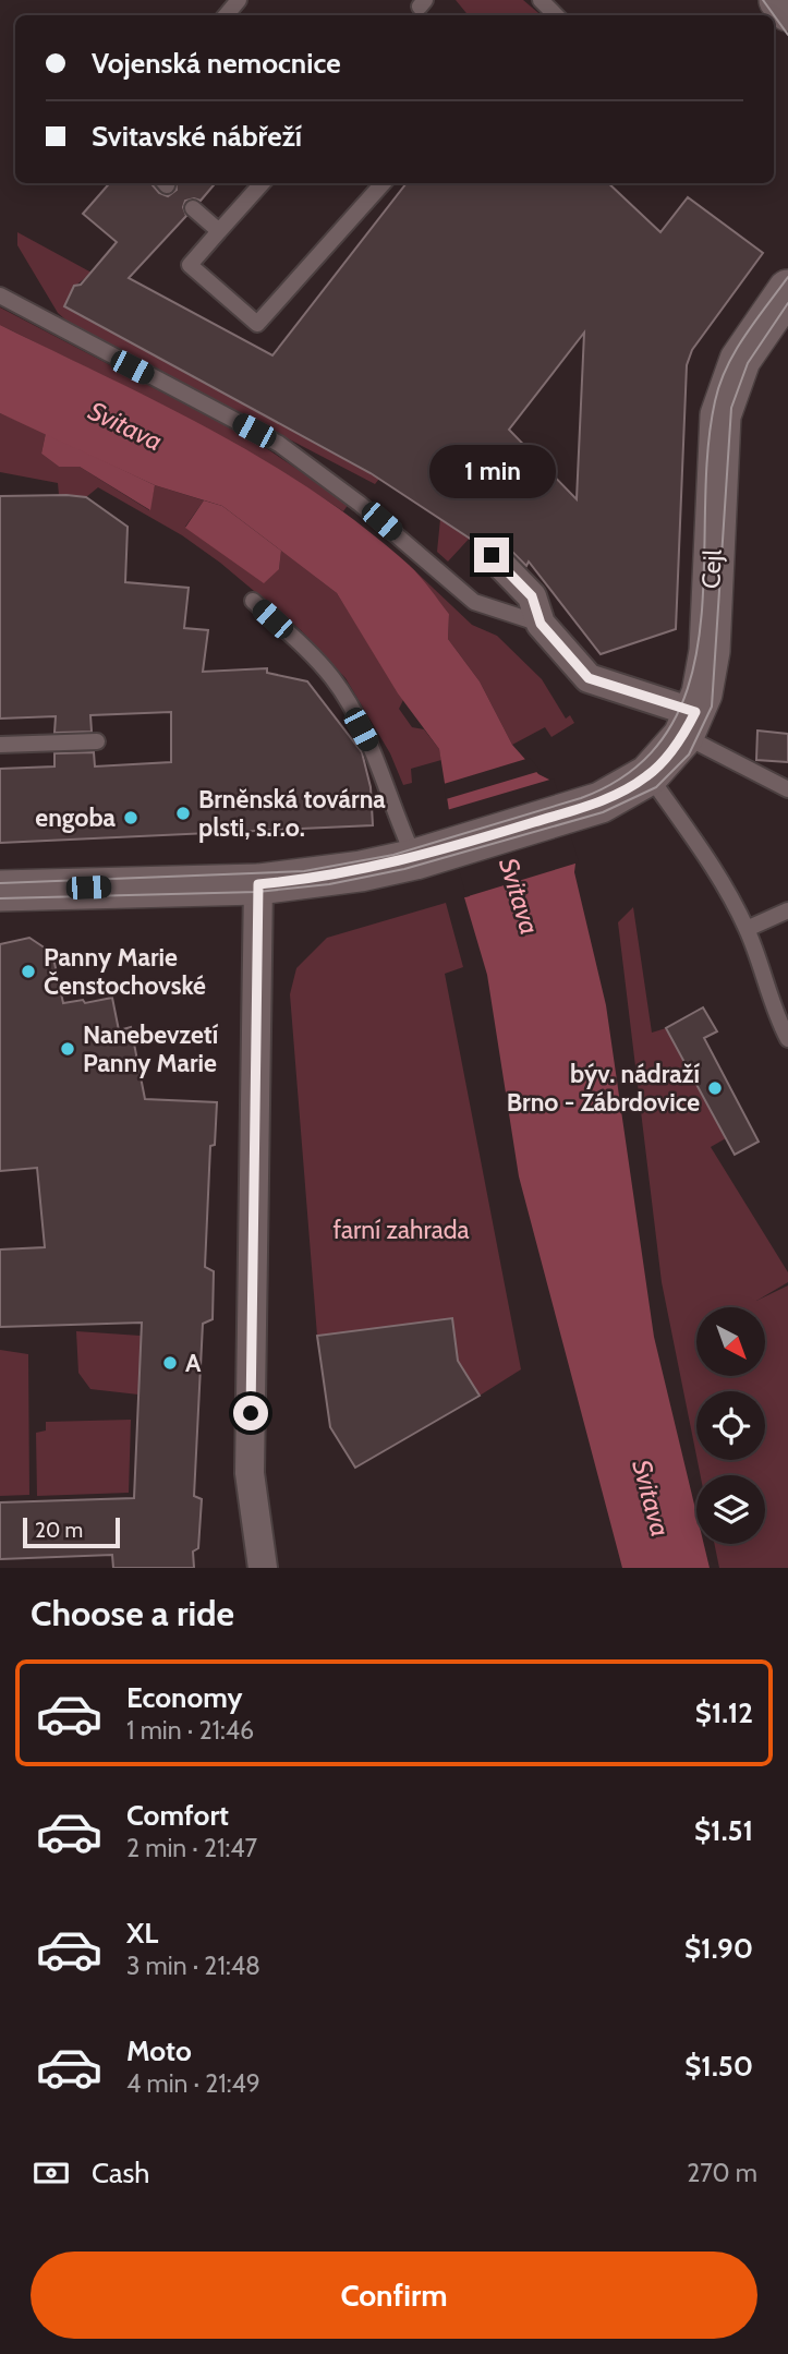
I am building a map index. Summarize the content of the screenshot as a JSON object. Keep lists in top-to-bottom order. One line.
{"streets":{"street":["Cejl"]},"water":["Svitava"],"parks":["farní zahrada"],"places":["Brněnská továrna plsti, s.r.o.","engoba","Panny Marie Čenstochovské","Nanebevzetí Panny Marie","býv. nádraží Brno - Zábrdovice","A"],"scale_bar":"20 m","north":"bottom right","page":{"banner":["Vojenská nemocnice","Svitavské nábřeží"],"bubble":"1 min","scale":"20 m","heading":"Choose a ride","list":[{"name":"Economy","note":"1 min · 21:46","value":"$1.12"},{"name":"Comfort","note":"2 min · 21:47","value":"$1.51"},{"name":"XL","note":"3 min · 21:48","value":"$1.90"},{"name":"Moto","note":"4 min · 21:49","value":"$1.50"}],"pay":["Cash","270 m"],"buttons":"Confirm"}}
